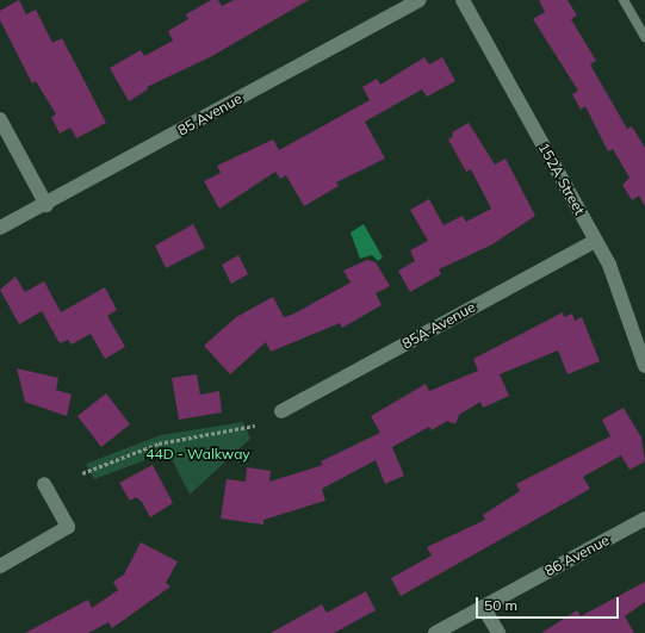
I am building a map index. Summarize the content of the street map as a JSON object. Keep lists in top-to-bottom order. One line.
{"streets":{"street":["85 Avenue","152A Street","85A Avenue","86 Avenue"]},"crossings":[["152A Street","85A Avenue"]],"parks":["44D - Walkway"],"scale_bar":"50 m"}
